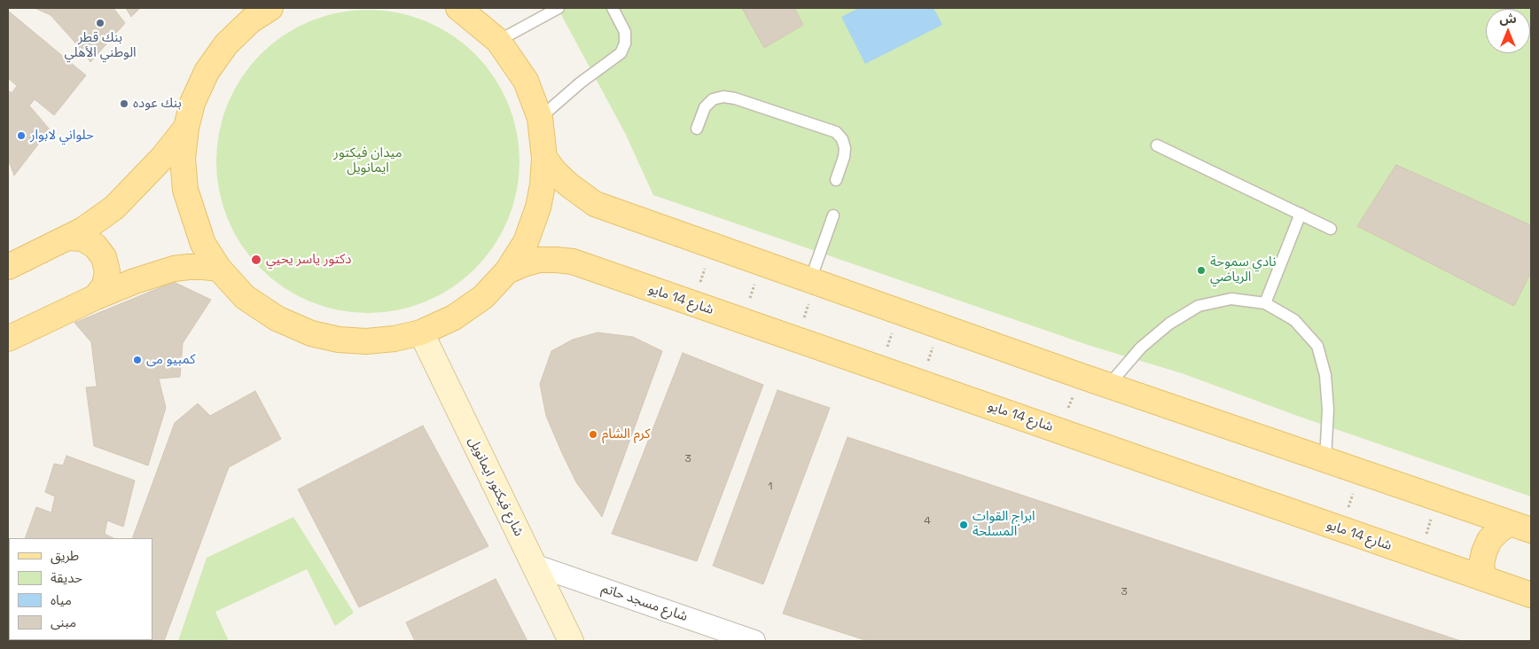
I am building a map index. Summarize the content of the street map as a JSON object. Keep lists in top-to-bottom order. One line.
{"streets":{"main road":["شارع 14 مايو","شارع فيكتور ايمانويل"],"street":["شارع مسجد حاتم"]},"crossings":[["شارع فيكتور ايمانويل","شارع مسجد حاتم"]],"parks":["ميدان فيكتور ايمانويل"],"places":["بنك قطر الوطني الأهلي","بنك عوده","حلواني لابوار","دكتور ياسر يحيي","نادي سموحة الرياضي","كمبيو مى","كرم الشام","ابراج القوات المسلحة"],"house_numbers":["3","1","4","3"],"legend":["طريق","حديقة","مياه","مبنى"],"north":"top"}
